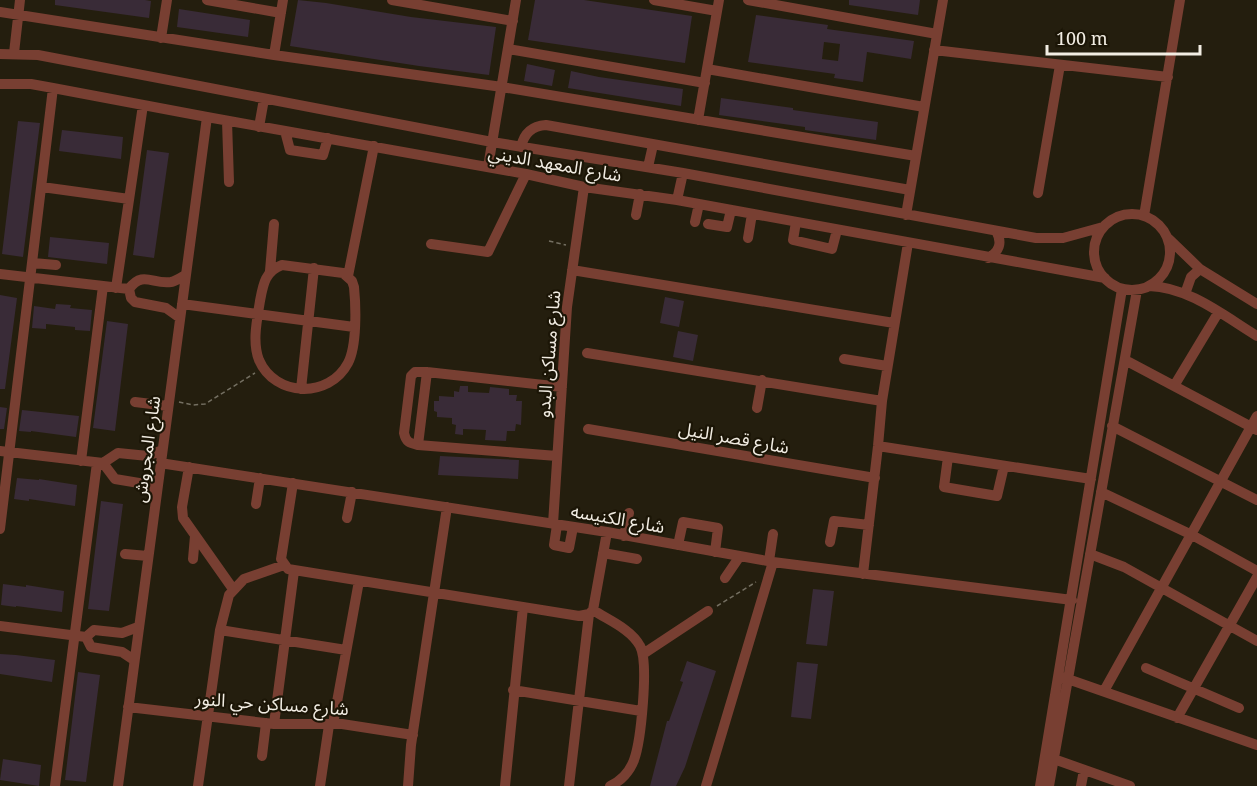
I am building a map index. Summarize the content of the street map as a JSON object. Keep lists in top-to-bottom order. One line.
{"streets":{"street":["شارع المعهد الديني","شارع مساكن البدو","شارع قصر النيل","شارع المجروش","شارع الكنيسه","شارع مساكن حي النور"]},"crossings":[["شارع المعهد الديني","شارع مساكن البدو"],["شارع المعهد الديني","شارع المجروش"],["شارع مساكن البدو","شارع الكنيسه"],["شارع المجروش","شارع الكنيسه"],["شارع المجروش","شارع مساكن حي النور"]],"scale_bar":"100 m"}
